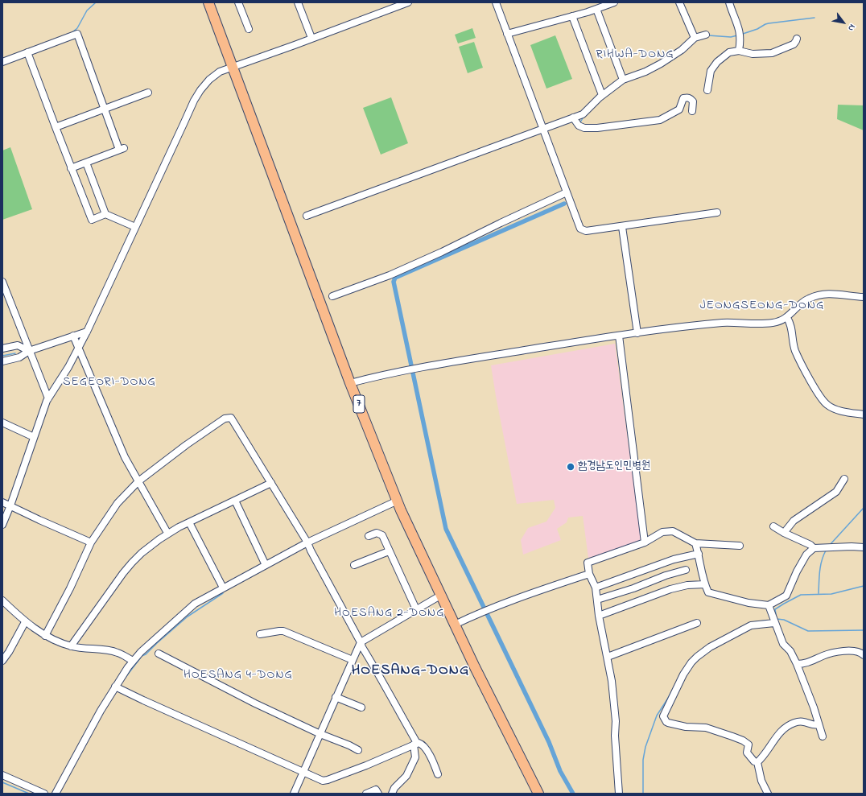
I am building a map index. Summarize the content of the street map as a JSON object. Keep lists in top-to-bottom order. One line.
{"streets":{"highway":["7"]},"districts":["RIHWA-DONG","JEONGSEONG-DONG","SEGEORI-DONG","HOESANG 2-DONG","HOESANG-DONG","HOESANG 4-DONG"],"places":["함경남도인민병원"],"north":"bottom right"}
